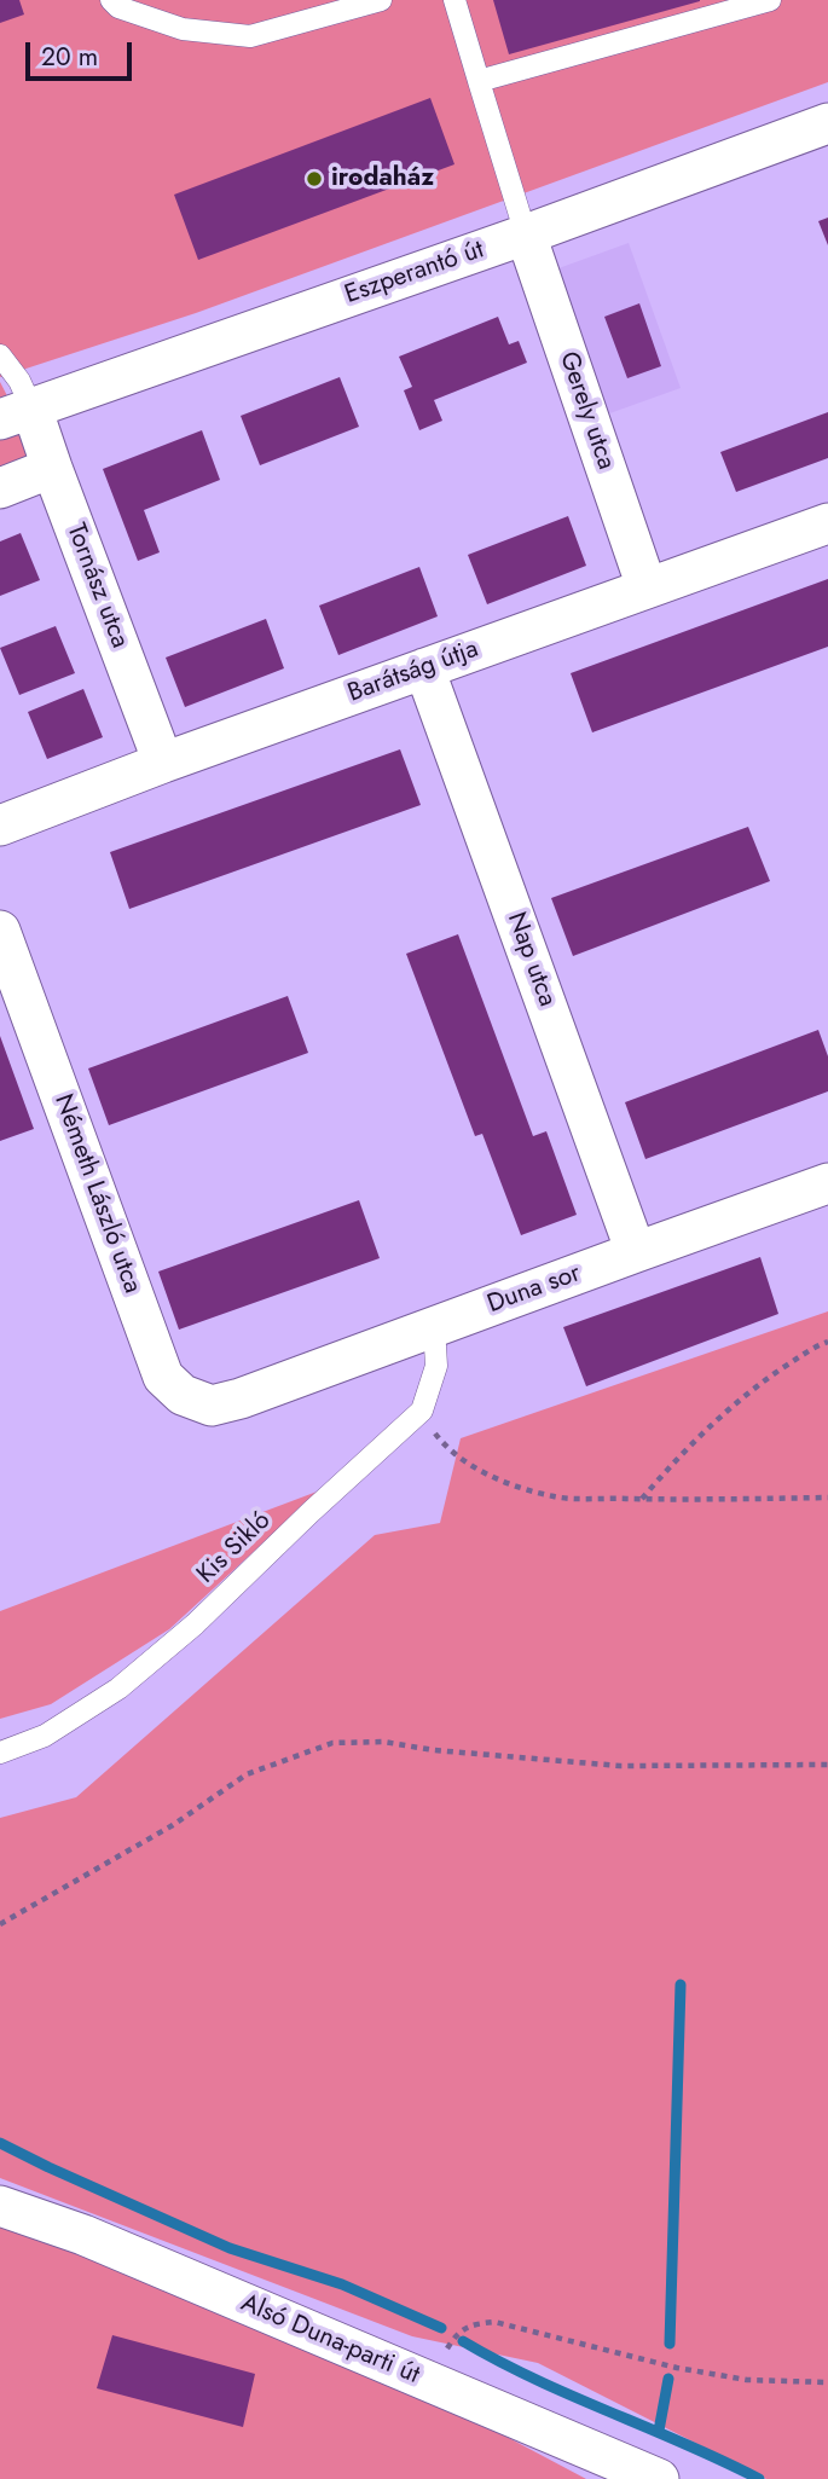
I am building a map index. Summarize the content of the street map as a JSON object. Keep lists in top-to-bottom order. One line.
{"streets":{"street":["Eszperantó út","Gerely utca","Tornász utca","Barátság útja","Nap utca","Németh László utca","Duna sor","Alsó Duna-parti út"],"lane":["Kis Sikló"]},"crossings":[["Eszperantó út","Gerely utca"],["Eszperantó út","Tornász utca"],["Gerely utca","Barátság útja"],["Tornász utca","Barátság útja"],["Barátság útja","Nap utca"],["Nap utca","Duna sor"],["Németh László utca","Duna sor"],["Duna sor","Kis Sikló"]],"places":["irodaház"],"scale_bar":"20 m"}
